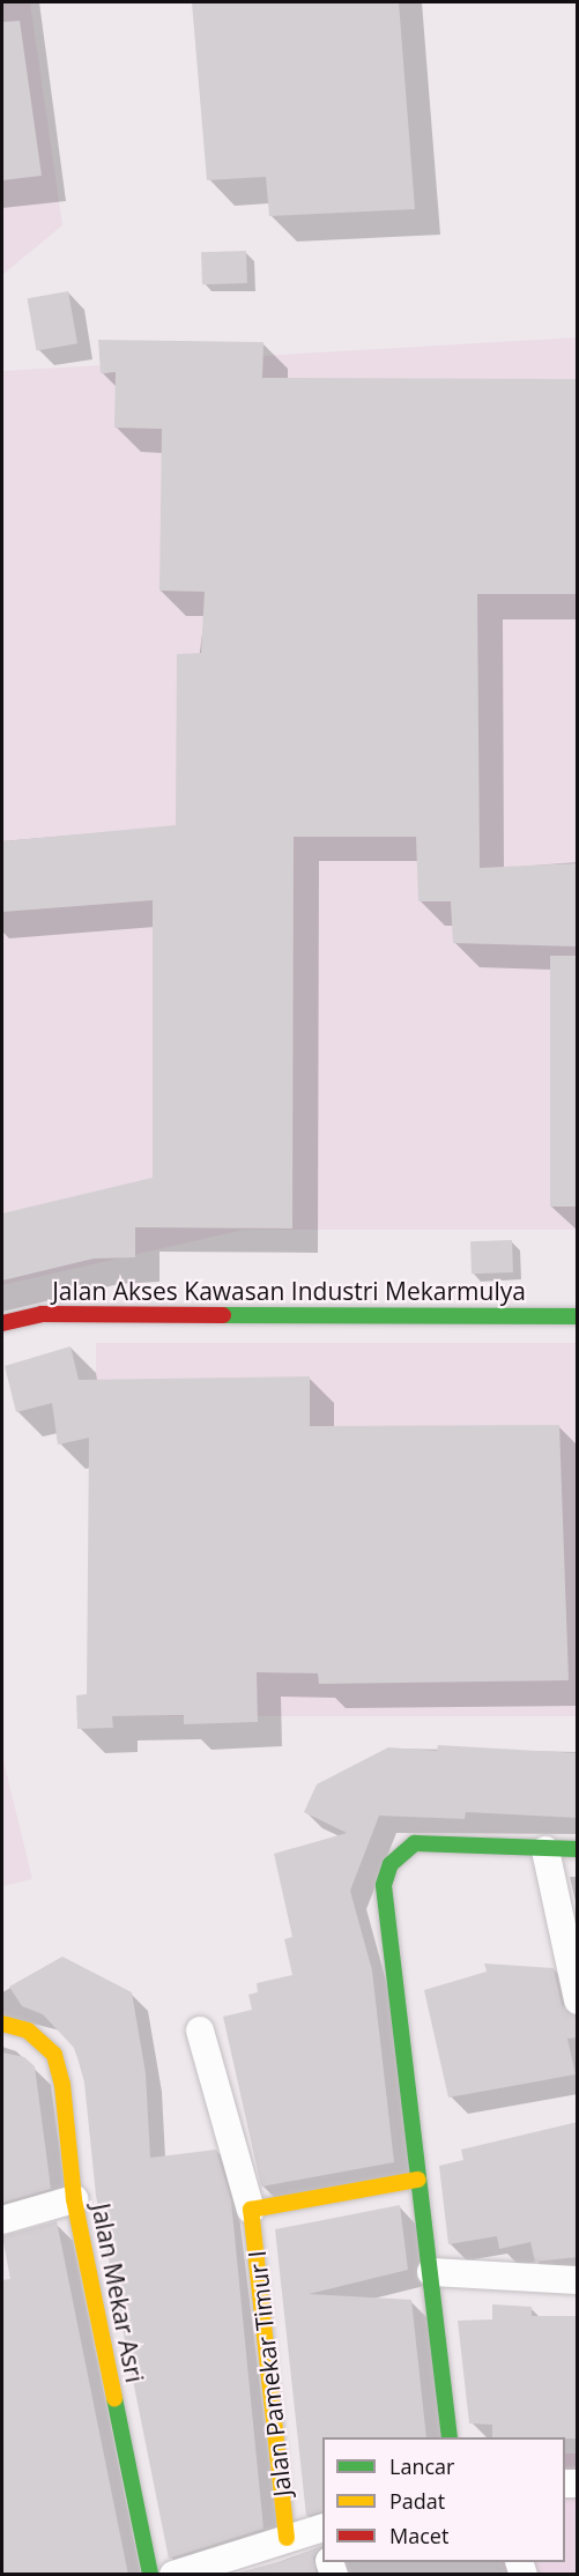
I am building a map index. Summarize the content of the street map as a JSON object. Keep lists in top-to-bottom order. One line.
{"streets":{"street":["Jalan Akses Kawasan Industri Mekarmulya","Jalan Mekar Asri","Jalan Pamekar Timur I"]},"legend":["Lancar","Padat","Macet"]}
